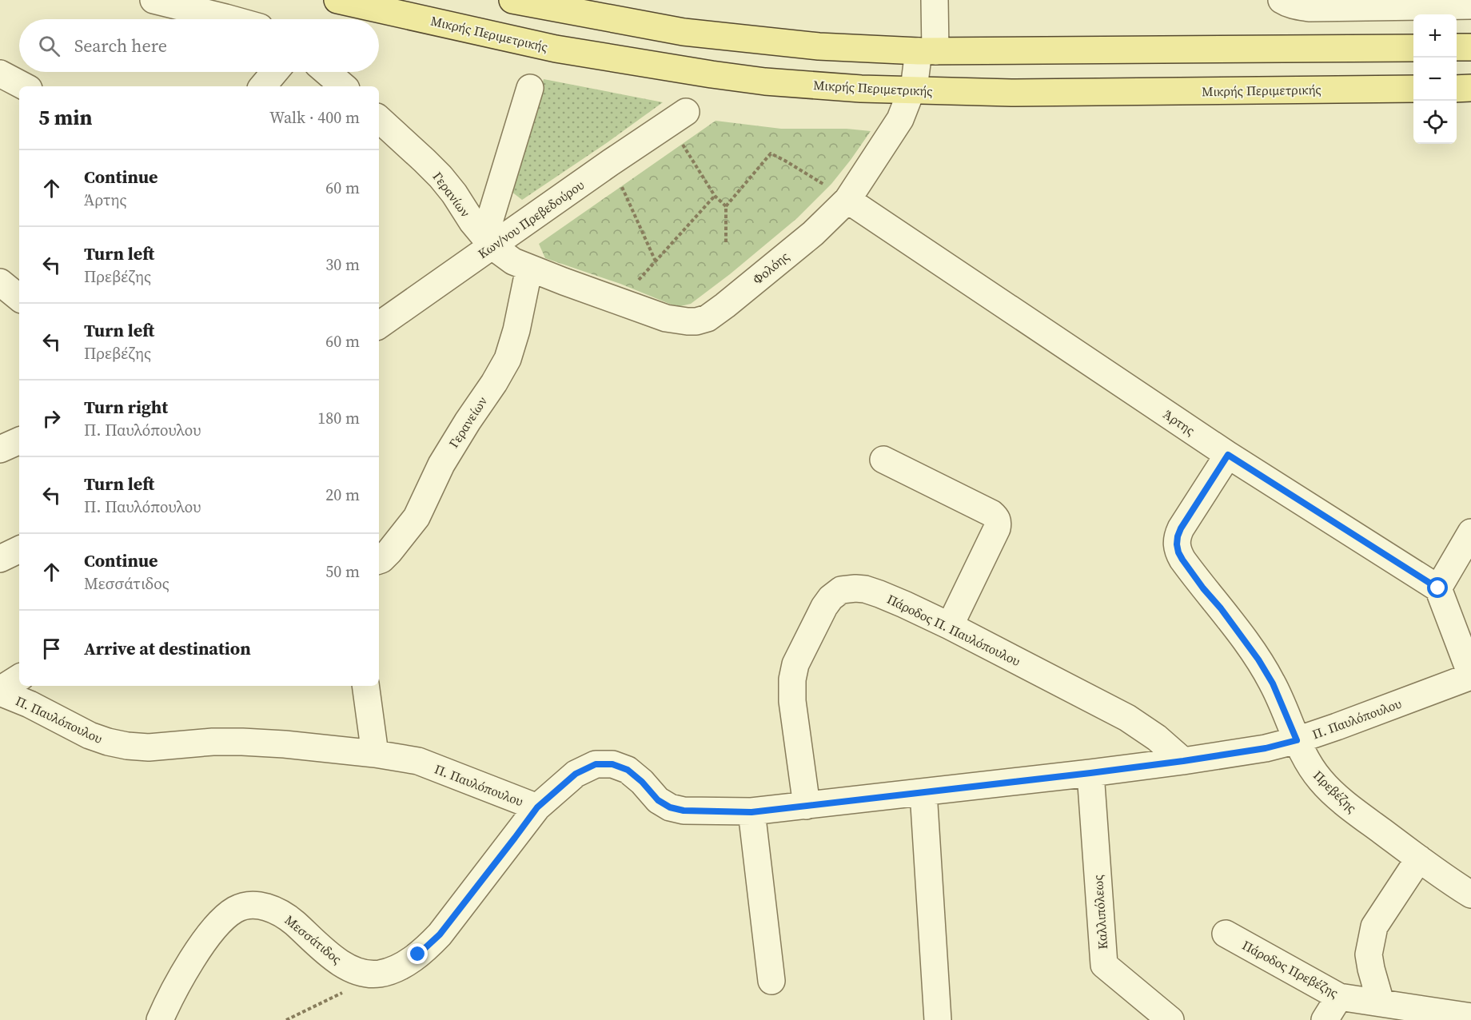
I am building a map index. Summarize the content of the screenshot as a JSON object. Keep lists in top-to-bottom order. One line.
{"streets":{"main road":["Μικρής Περιμετρικής"],"street":["Γερανίων","Κων/νου Πρεβεδούρου","Φολόης","Γερανείων","Άρτης","Πάροδος Π. Παυλόπουλου","Π. Παυλόπουλου","Πρεβέζης","Καλλιπόλεως","Μεσσάτιδος","Πάροδος Πρεβέζης"]},"crossings":[["Μικρής Περιμετρικής","Φολόης"],["Γερανίων","Κων/νου Πρεβεδούρου"],["Γερανίων","Φολόης"],["Γερανίων","Γερανείων"],["Φολόης","Γερανείων"],["Φολόης","Άρτης"],["Άρτης","Πρεβέζης"],["Πάροδος Π. Παυλόπουλου","Π. Παυλόπουλου"],["Π. Παυλόπουλου","Πρεβέζης"],["Π. Παυλόπουλου","Καλλιπόλεως"],["Π. Παυλόπουλου","Μεσσάτιδος"]],"page":{"map_buttons":["+","−"],"search":"Search here","heading":["5 min","Walk · 400 m"],"list":[["Continue","Άρτης","60 m"],["Turn left","Πρεβέζης","30 m"],["Turn left","Πρεβέζης","60 m"],["Turn right","Π. Παυλόπουλου","180 m"],["Turn left","Π. Παυλόπουλου","20 m"],["Continue","Μεσσάτιδος","50 m"],"Arrive at destination"]}}
